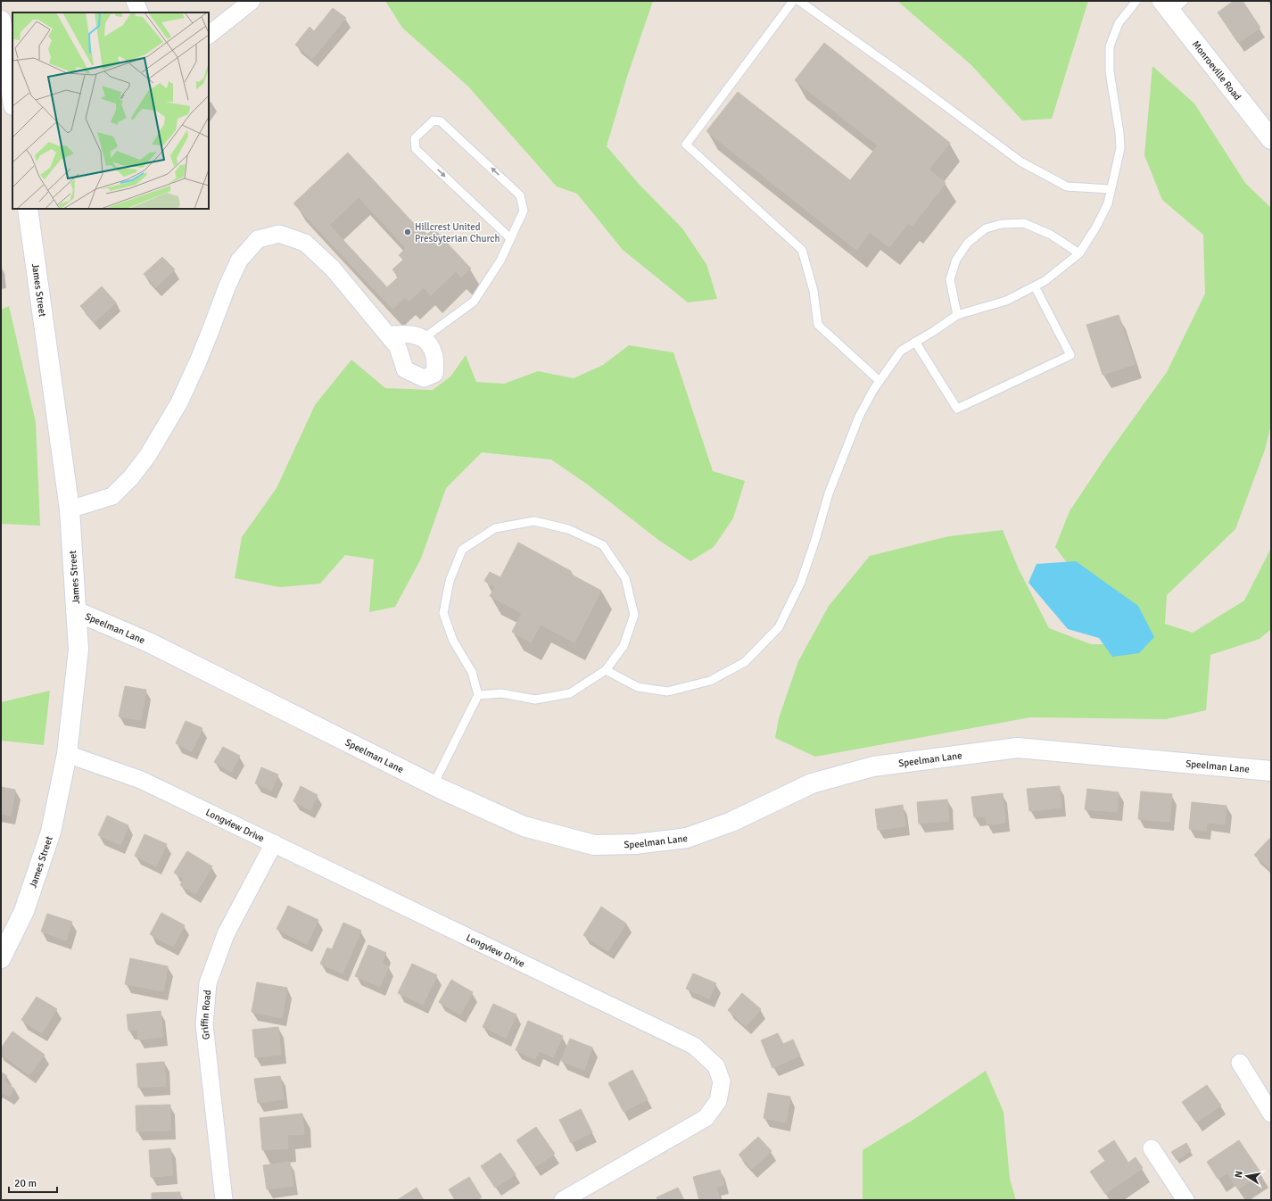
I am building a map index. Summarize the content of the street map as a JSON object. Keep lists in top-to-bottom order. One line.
{"streets":{"street":["Monroeville Road","James Street","Speelman Lane","Longview Drive","Griffin Road"]},"crossings":[["James Street","Speelman Lane"],["James Street","Longview Drive"],["Longview Drive","Griffin Road"]],"places":["Hillcrest United Presbyterian Church"],"scale_bar":"20 m","north":"left"}
